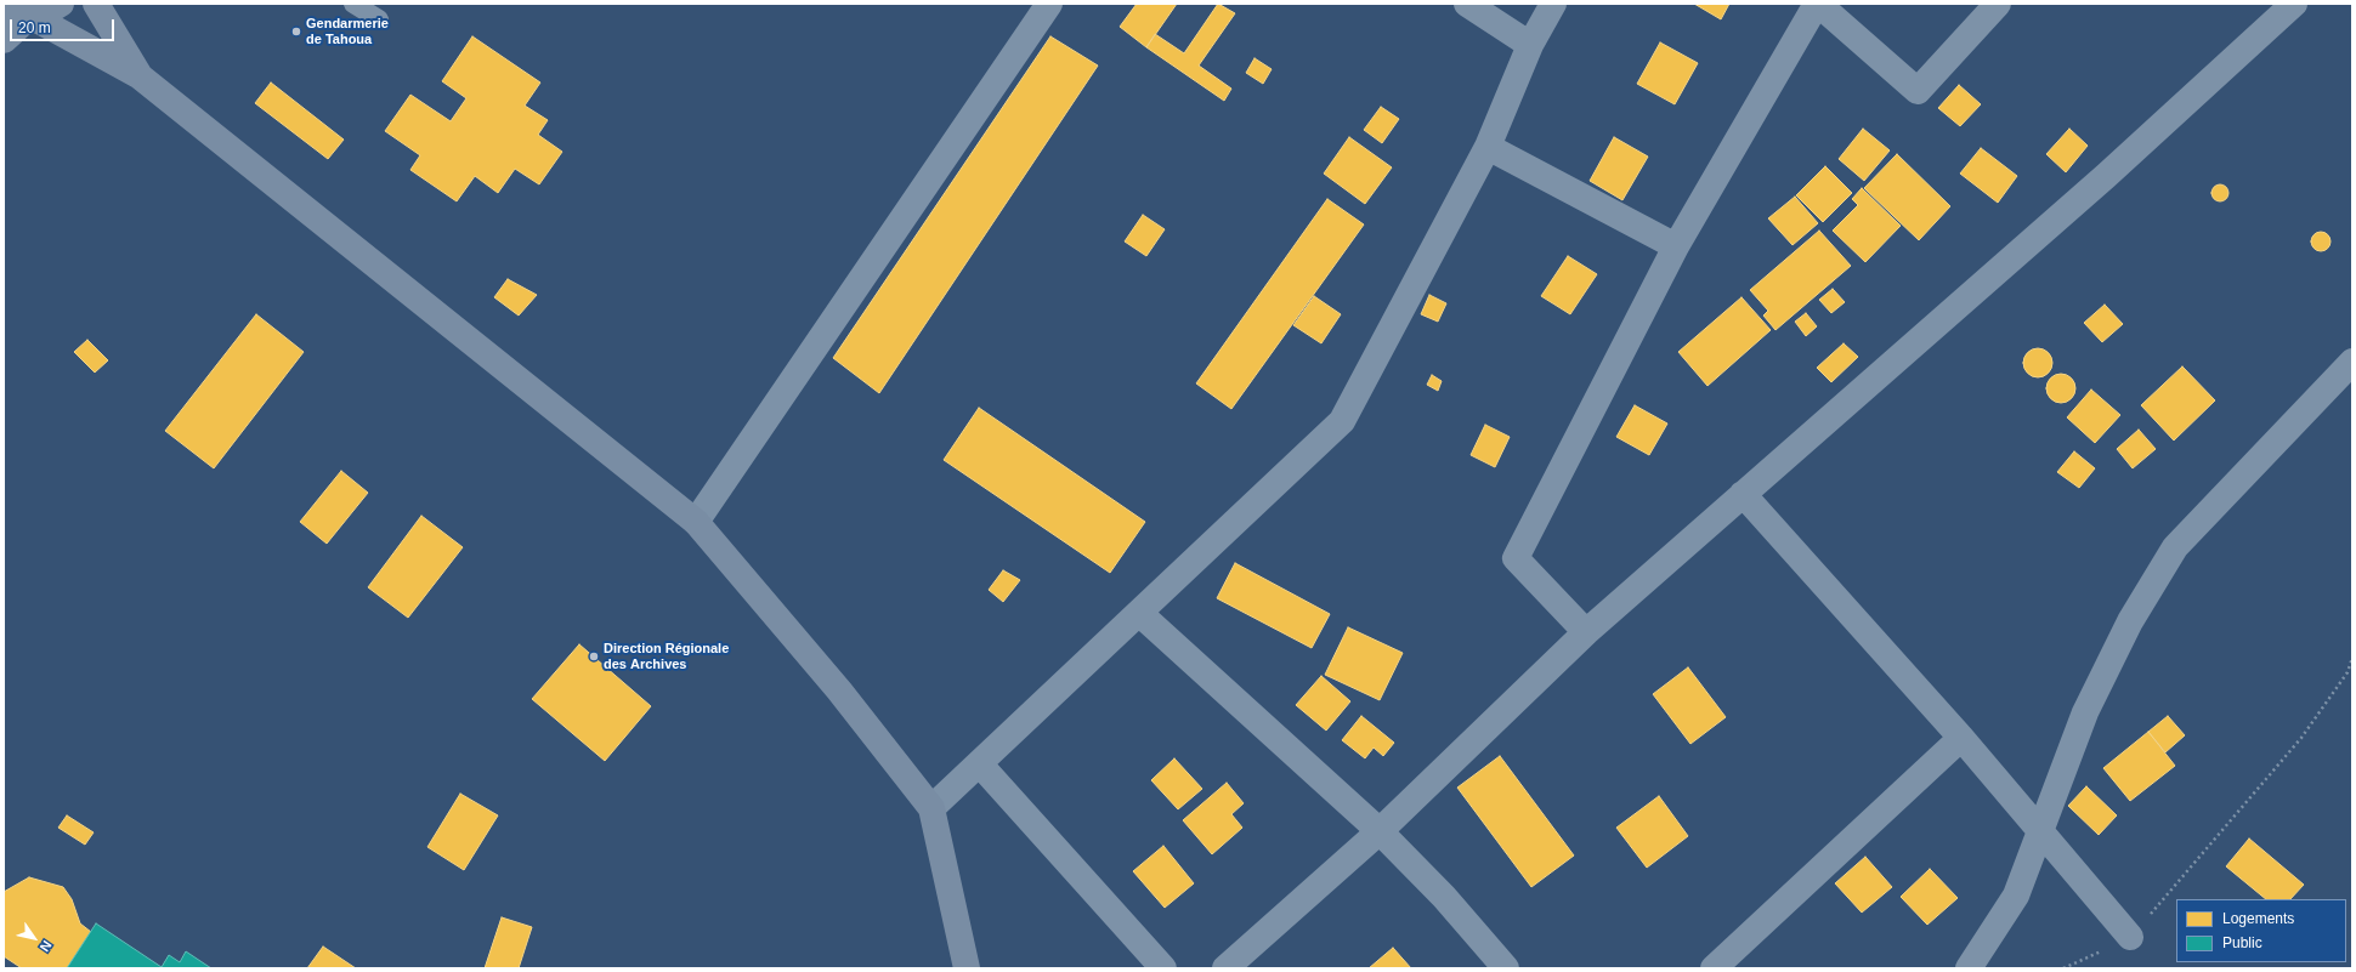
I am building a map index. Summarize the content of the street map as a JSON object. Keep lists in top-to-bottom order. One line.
{"places":["Gendarmerie de Tahoua","Direction Régionale des Archives"],"legend":["Logements","Public"],"scale_bar":"20 m","north":"bottom right"}
